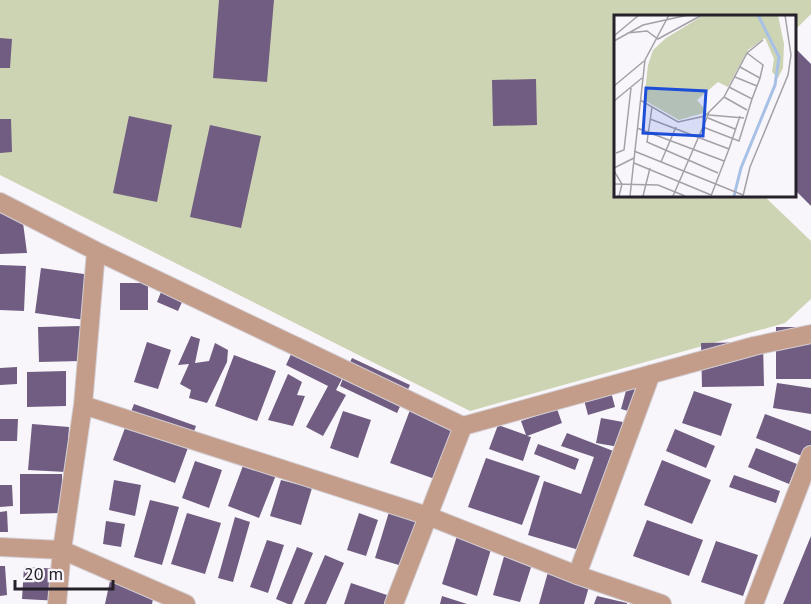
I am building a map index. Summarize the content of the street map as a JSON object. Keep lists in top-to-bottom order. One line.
{"scale_bar":"20 m"}
